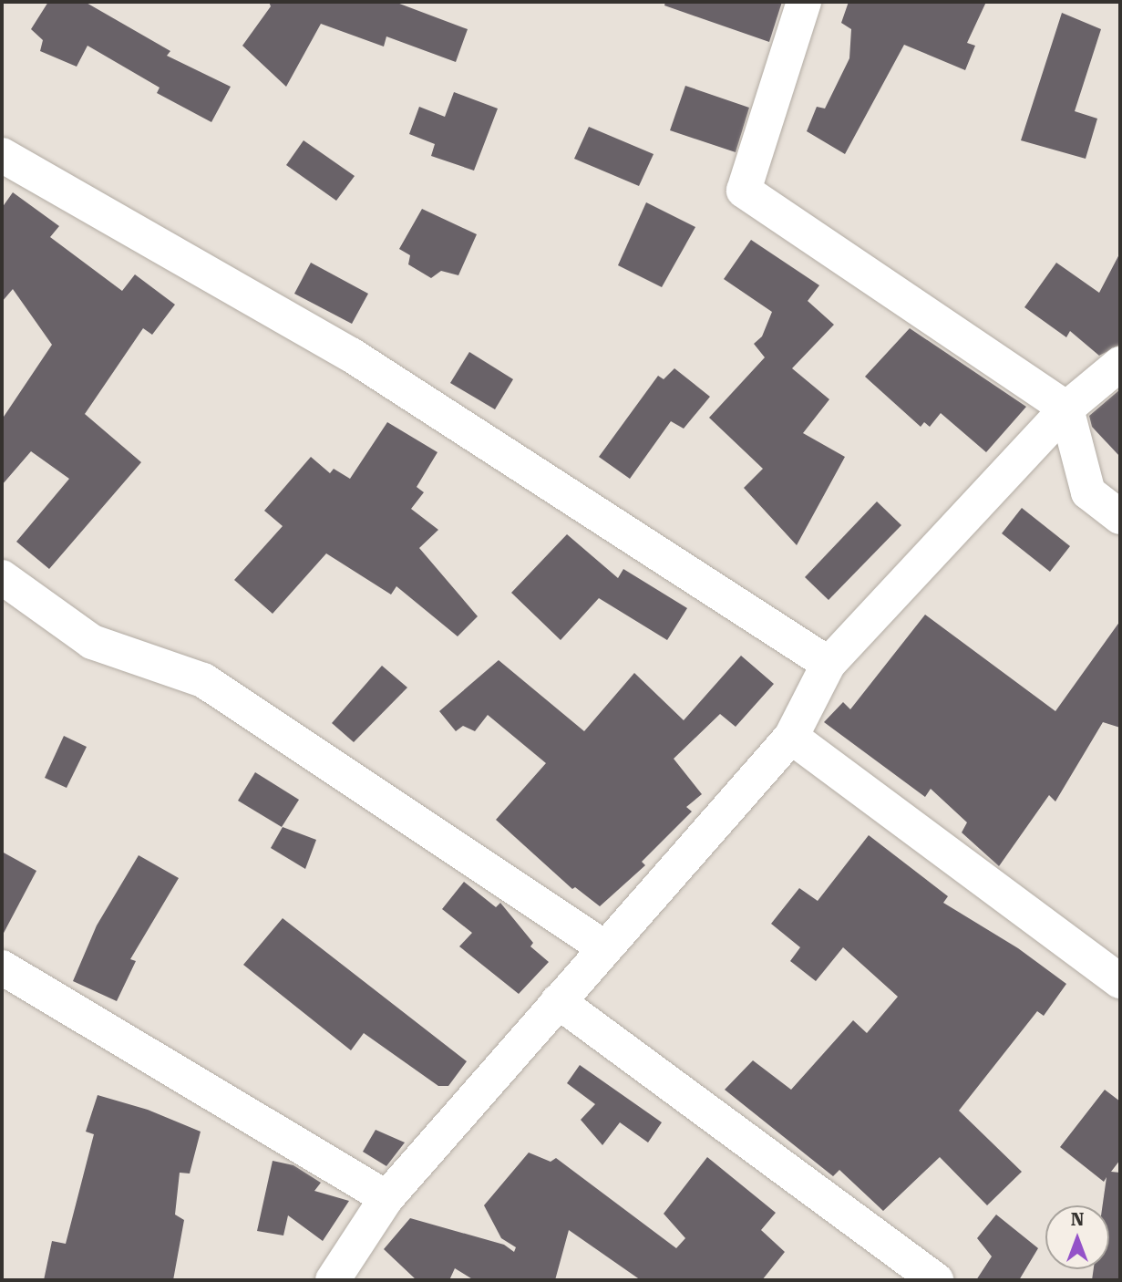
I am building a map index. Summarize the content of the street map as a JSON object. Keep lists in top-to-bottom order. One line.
{"north":"top"}
